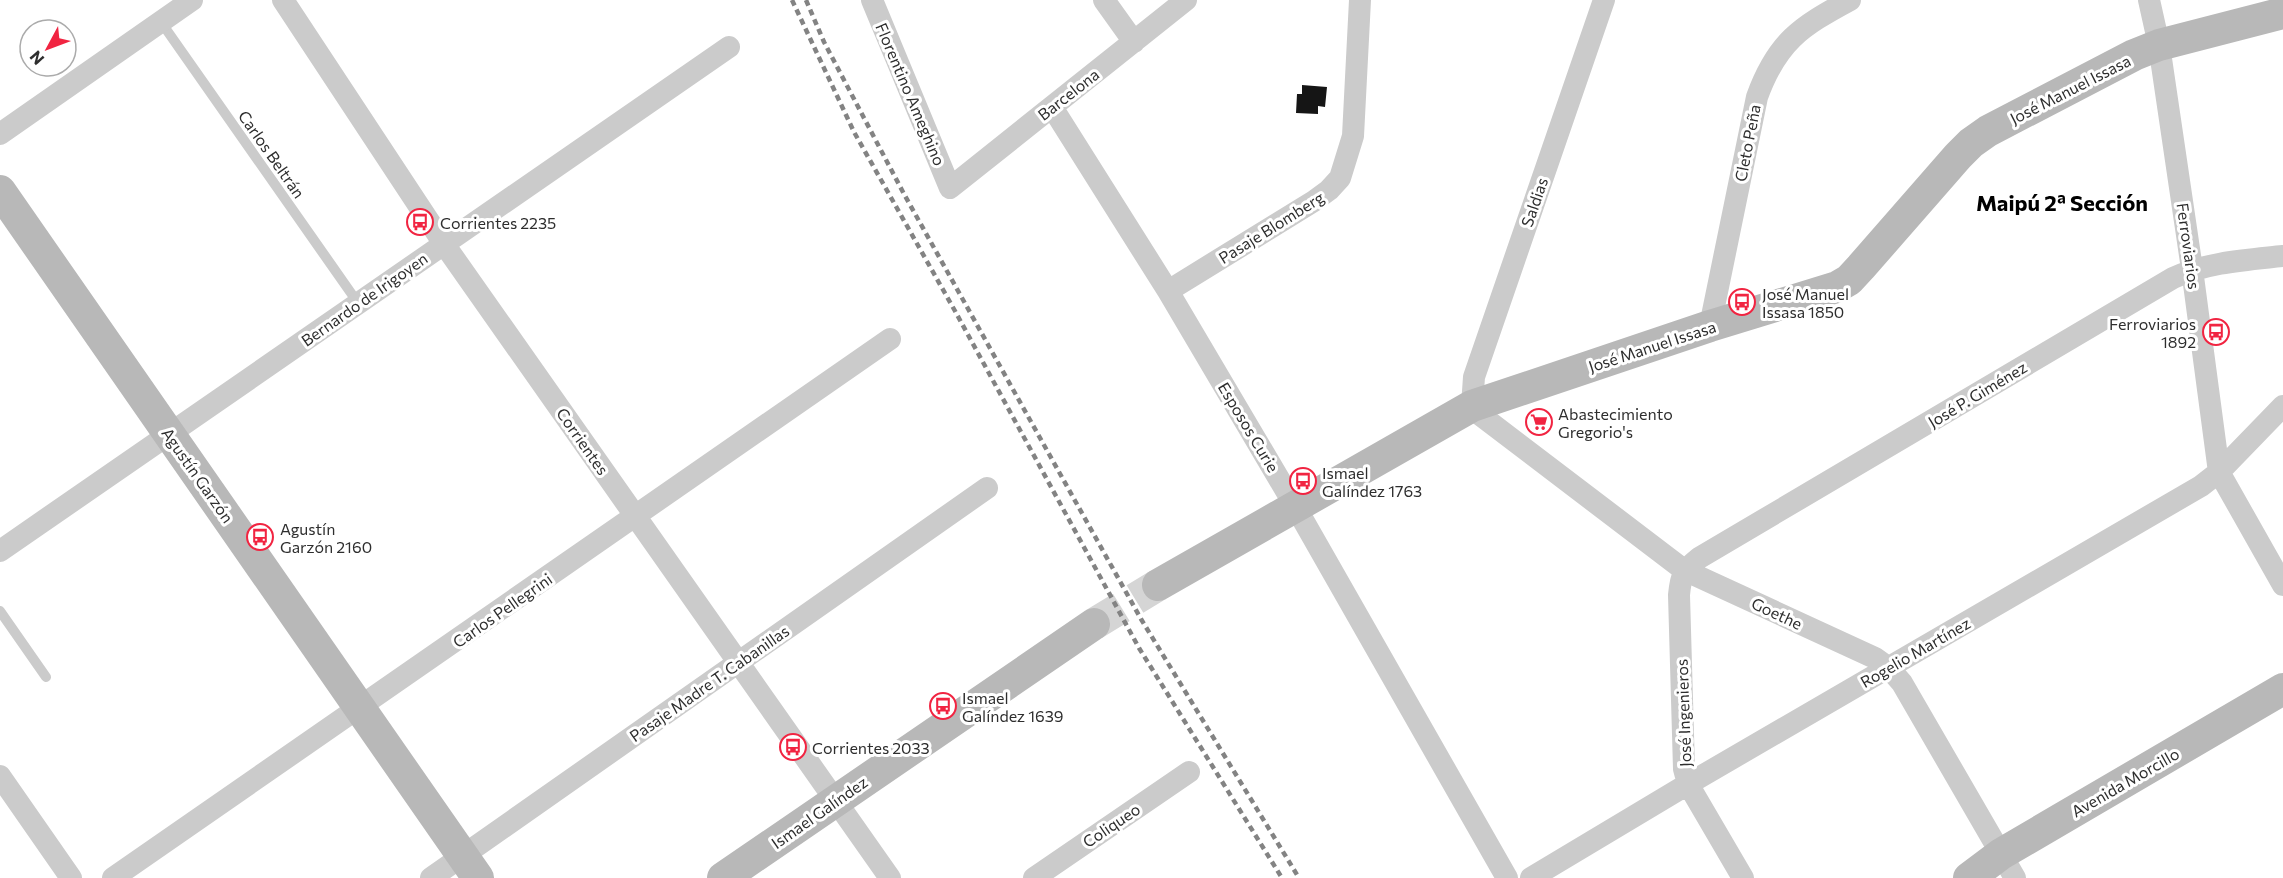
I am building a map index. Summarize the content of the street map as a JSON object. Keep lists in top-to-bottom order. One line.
{"streets":{"main road":["José Manuel Issasa","Agustín Garzón","Avenida Morcillo","Ismael Galíndez"],"street":["Florentino Ameghino","Barcelona","Cleto Peña","Saldias","Pasaje Blomberg","Ferroviarios","Bernardo de Irigoyen","José P. Giménez","Esposos Curie","Corrientes","Carlos Pellegrini","Goethe","Rogelio Martínez","Pasaje Madre T. Cabanillas","José Ingenieros","Coliqueo"],"lane":["Carlos Beltrán"]},"crossings":[["José Manuel Issasa","Cleto Peña"],["José Manuel Issasa","Saldias"],["José Manuel Issasa","Ferroviarios"],["José Manuel Issasa","Esposos Curie"],["José Manuel Issasa","Goethe"],["Florentino Ameghino","Barcelona"],["Barcelona","Esposos Curie"],["Carlos Beltrán","Bernardo de Irigoyen"],["Saldias","Goethe"],["Pasaje Blomberg","Esposos Curie"],["Ferroviarios","José P. Giménez"],["Ferroviarios","Rogelio Martínez"],["Bernardo de Irigoyen","Corrientes"],["Bernardo de Irigoyen","Agustín Garzón"],["José P. Giménez","Goethe"],["José P. Giménez","José Ingenieros"],["Corrientes","Carlos Pellegrini"],["Corrientes","Pasaje Madre T. Cabanillas"],["Corrientes","Ismael Galíndez"],["Agustín Garzón","Carlos Pellegrini"],["Agustín Garzón","Pasaje Madre T. Cabanillas"],["Goethe","Rogelio Martínez"],["Goethe","José Ingenieros"],["Goethe","Avenida Morcillo"],["Rogelio Martínez","José Ingenieros"]],"districts":["Maipú 2ª Sección"],"places":{"bus stop":["Corrientes 2235","José Manuel Issasa 1850","Ferroviarios 1892","Ismael Galíndez 1763","Agustín Garzón 2160","Ismael Galíndez 1639","Corrientes 2033"],"supermarket":["Abastecimiento Gregorio's"]},"north":"bottom left"}
